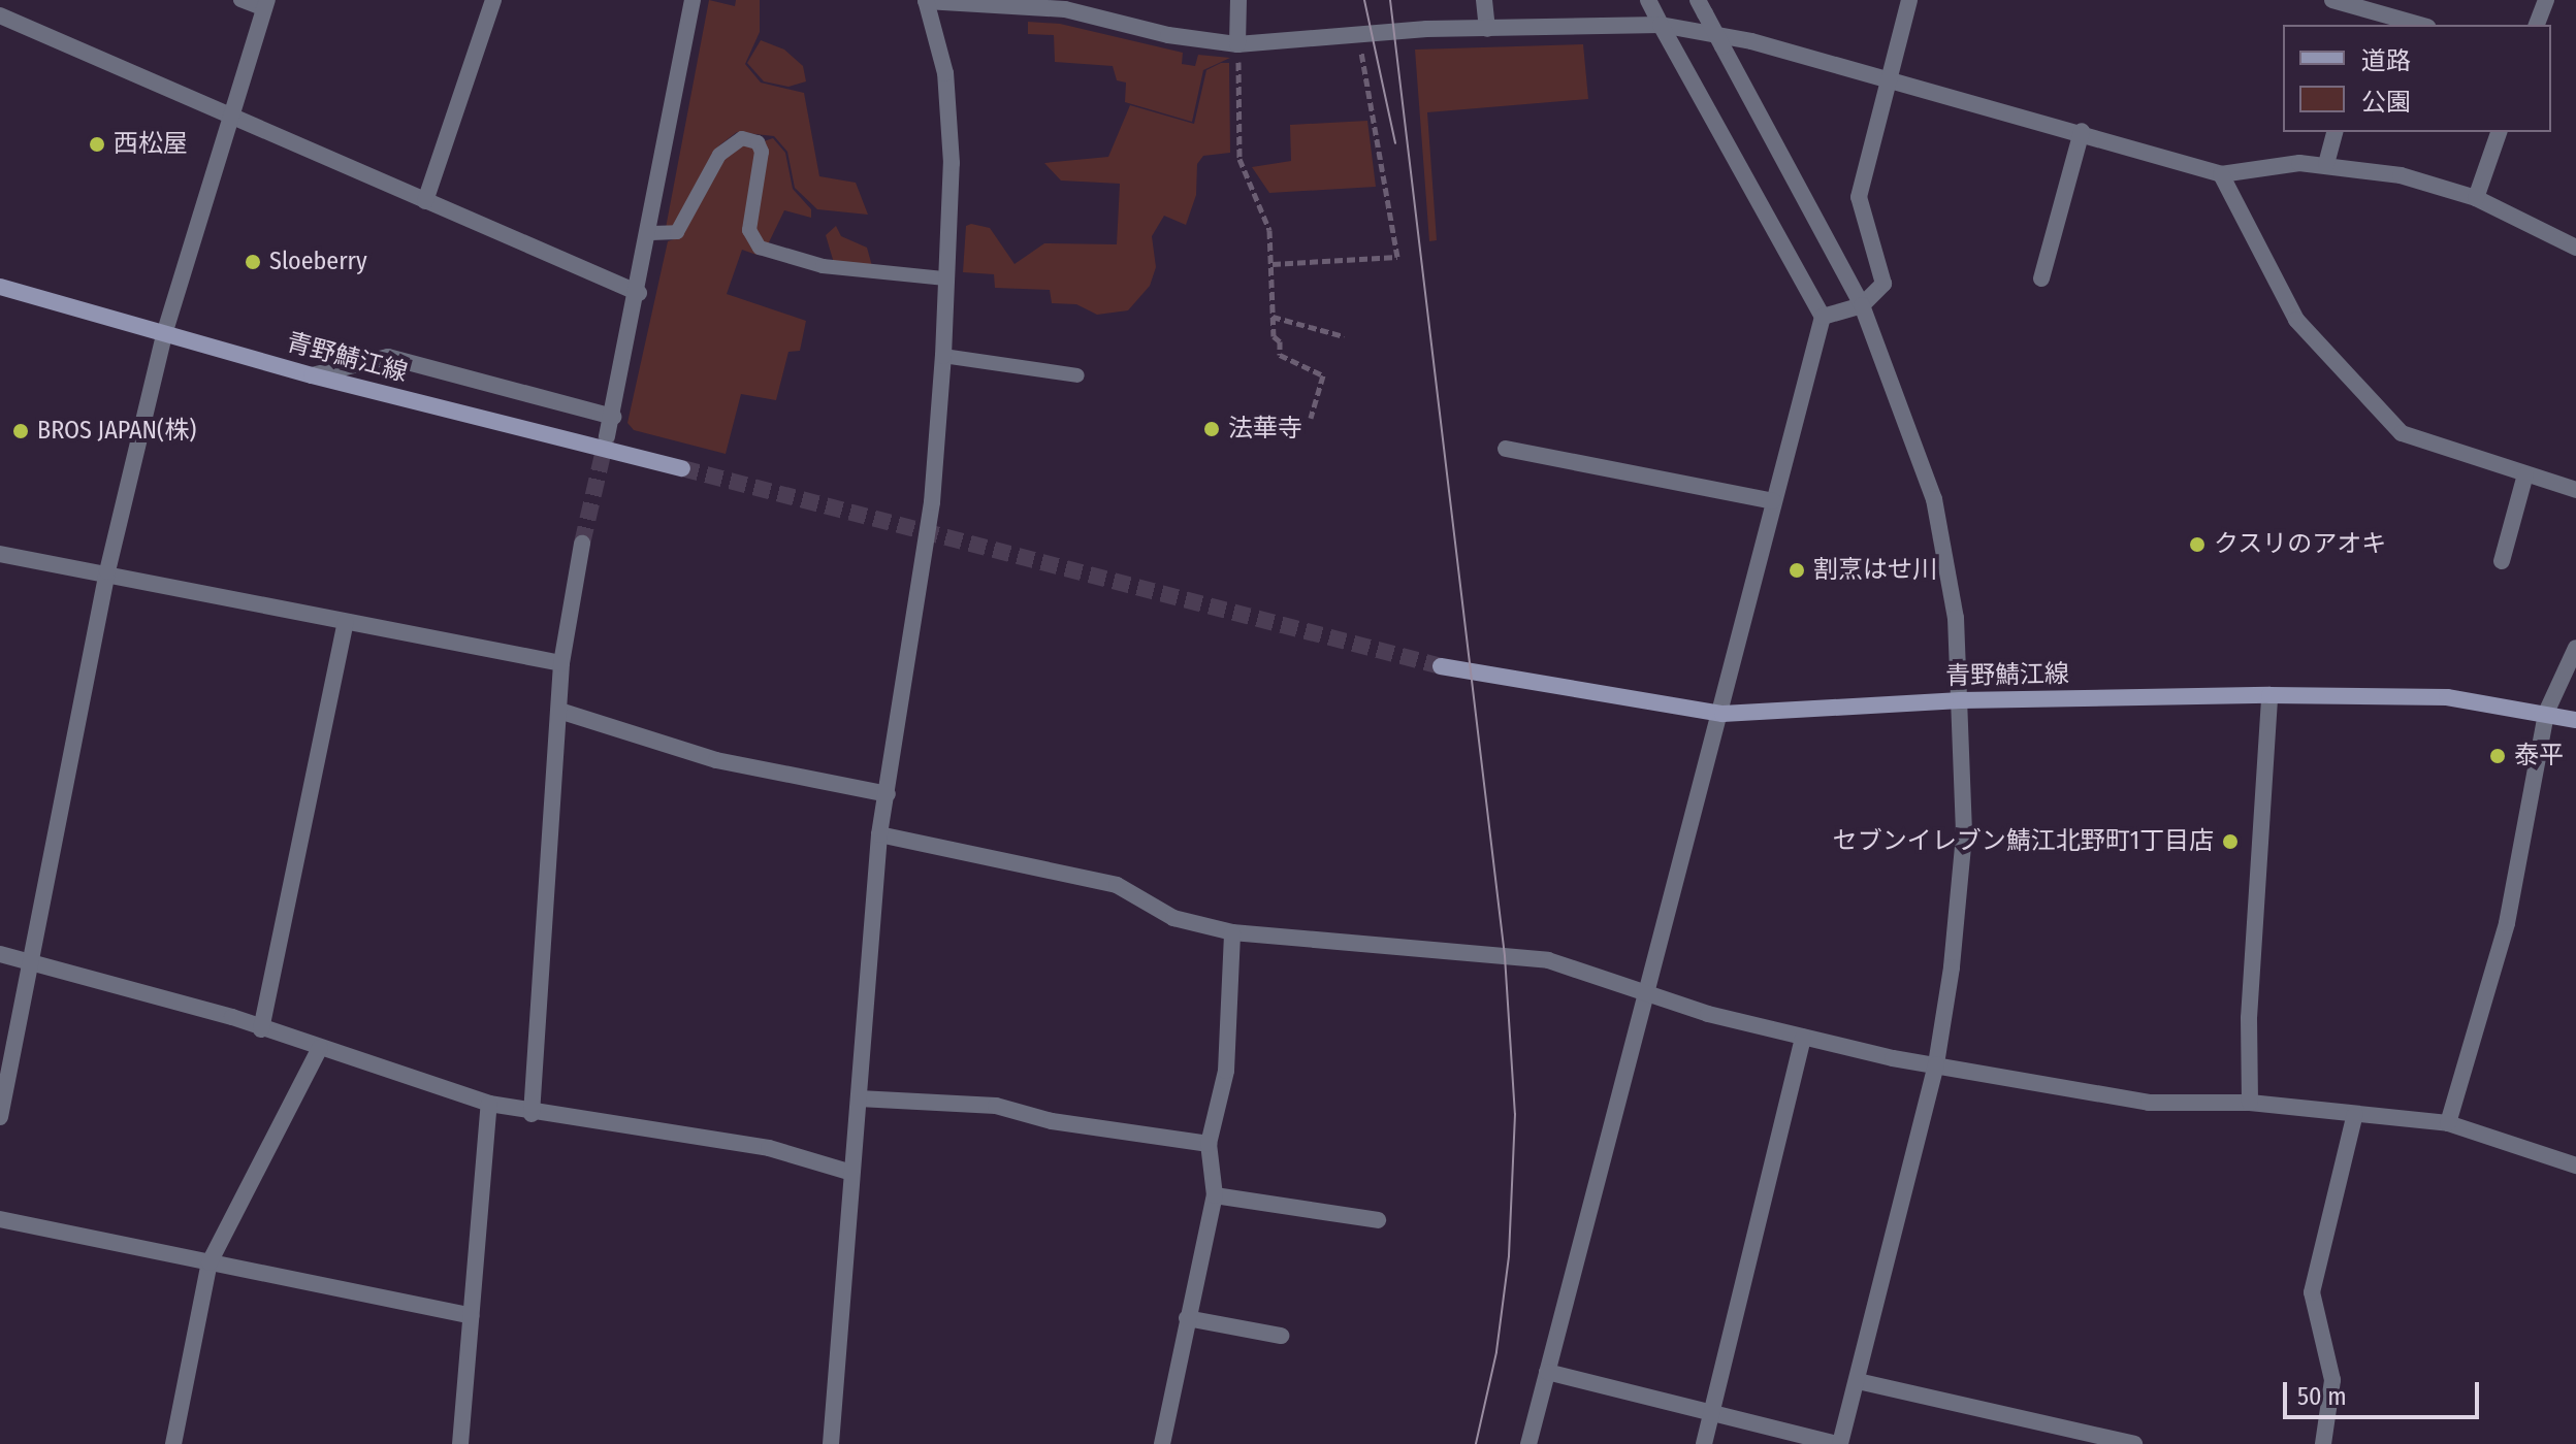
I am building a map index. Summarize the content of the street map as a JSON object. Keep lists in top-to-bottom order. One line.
{"streets":{"main road":["青野鯖江線"]},"places":["西松屋","Sloeberry","法華寺","BROS JAPAN(株)","クスリのアオキ","割烹はせ川","泰平","セブンイレブン鯖江北野町1丁目店"],"legend":["道路","公園"],"scale_bar":"50 m"}
